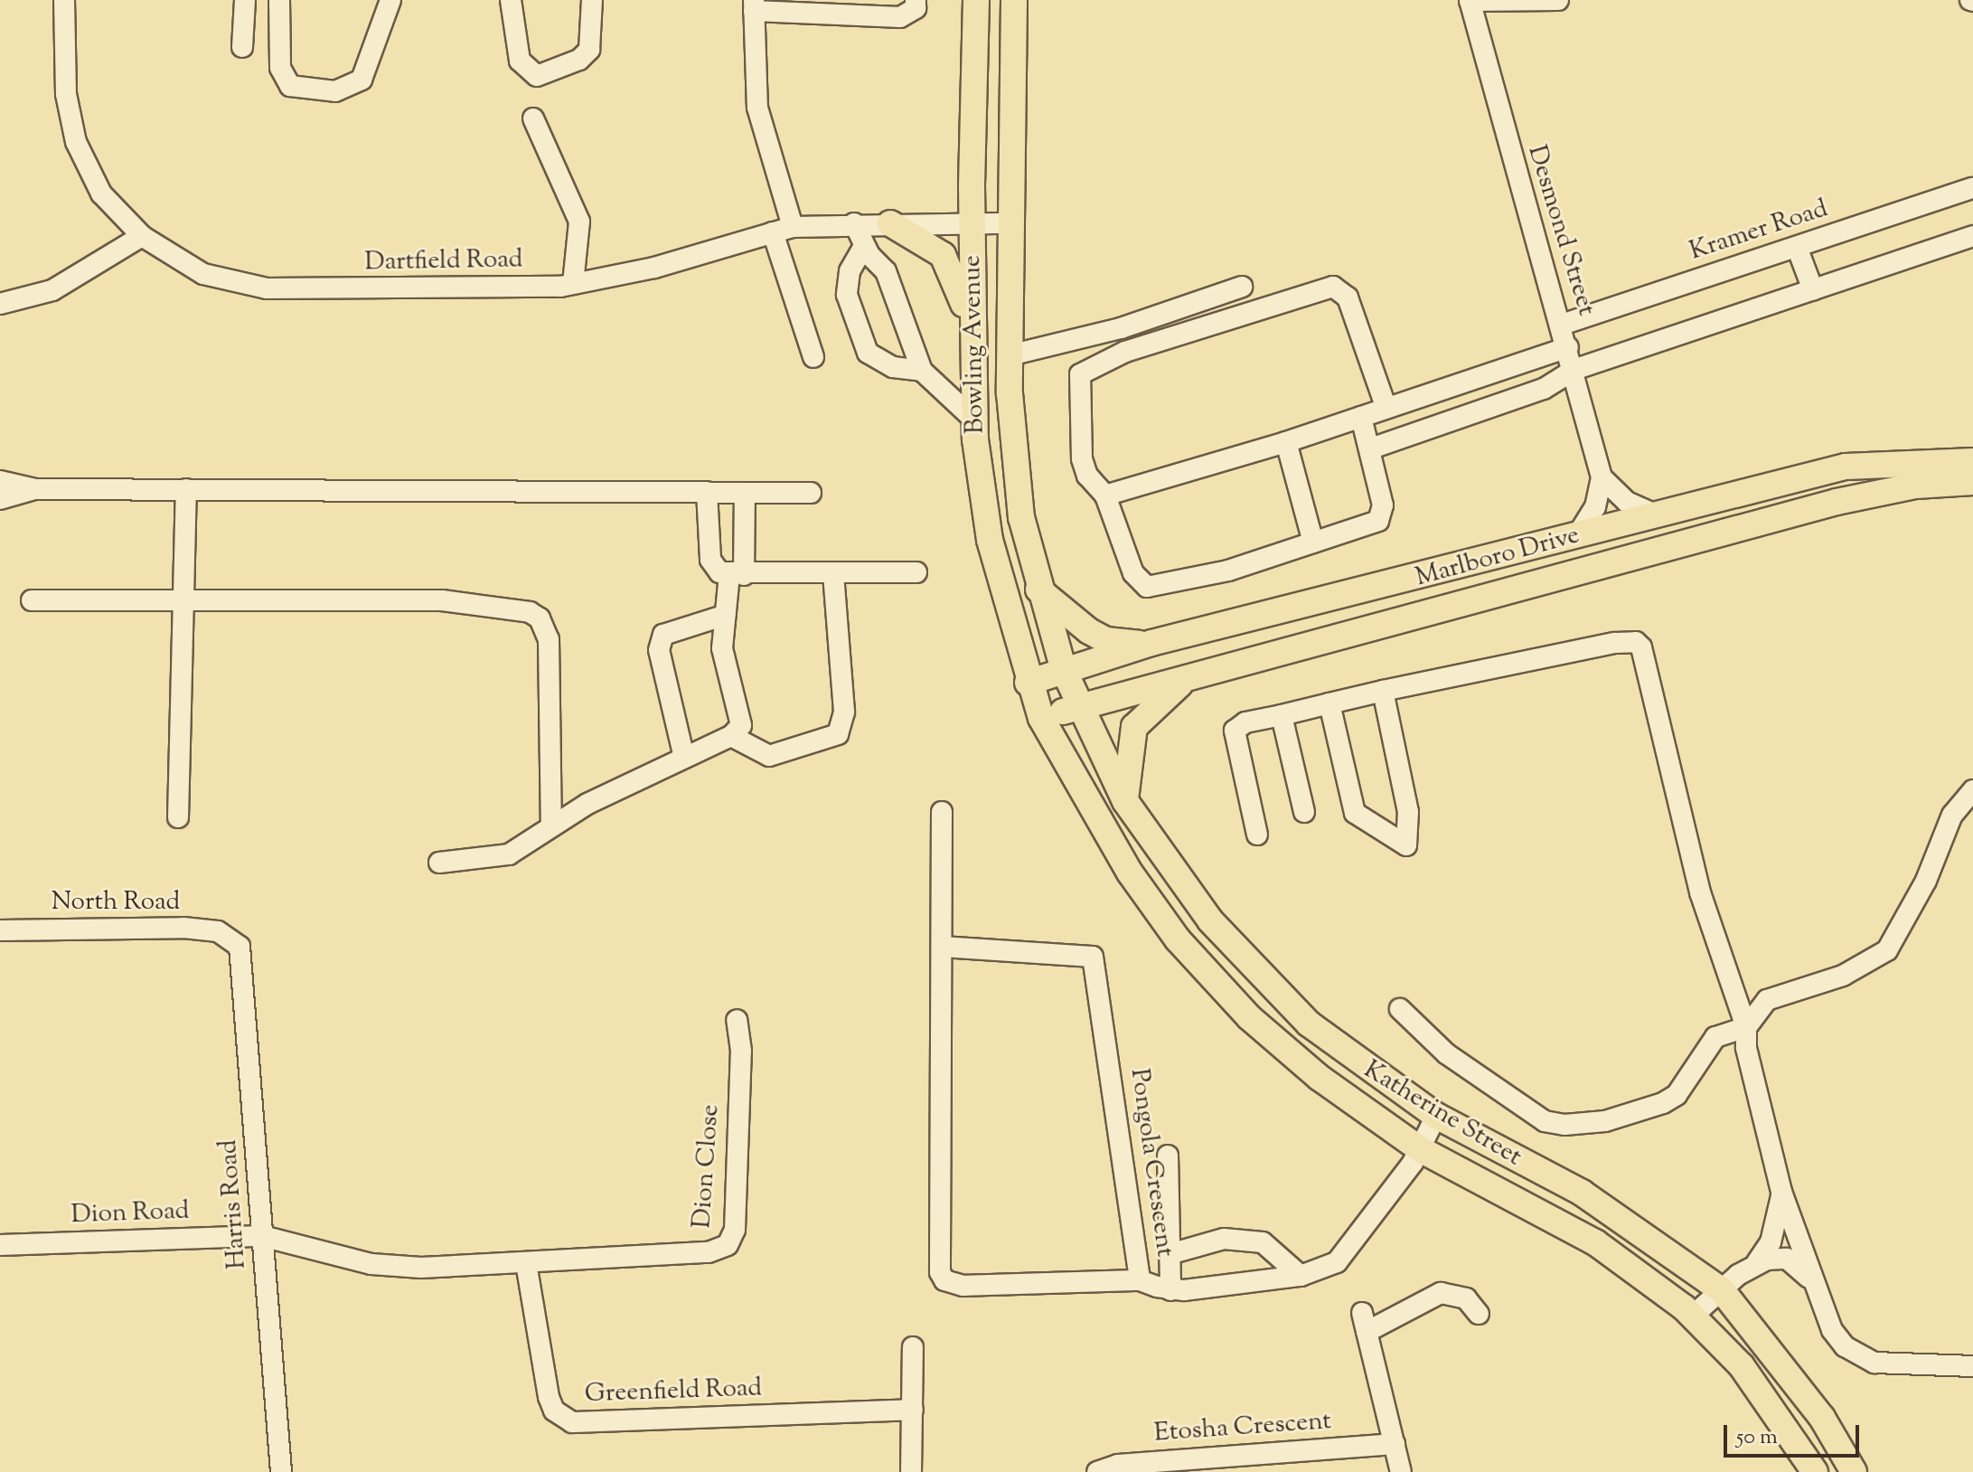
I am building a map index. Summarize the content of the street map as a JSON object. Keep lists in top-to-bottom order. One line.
{"streets":{"main road":["Bowling Avenue","Marlboro Drive","Katherine Street"],"street":["Desmond Street","Kramer Road","Dartfield Road","North Road","Pongola Crescent","Dion Close","Harris Road","Dion Road","Greenfield Road","Etosha Crescent"]},"crossings":[["Desmond Street","Kramer Road"],["Desmond Street","Marlboro Drive"],["Dartfield Road","Bowling Avenue"],["Bowling Avenue","Marlboro Drive"],["Bowling Avenue","Katherine Street"],["Marlboro Drive","Katherine Street"],["North Road","Harris Road"],["Katherine Street","Pongola Crescent"],["Dion Close","Greenfield Road"],["Harris Road","Dion Road"]],"scale_bar":"50 m"}
